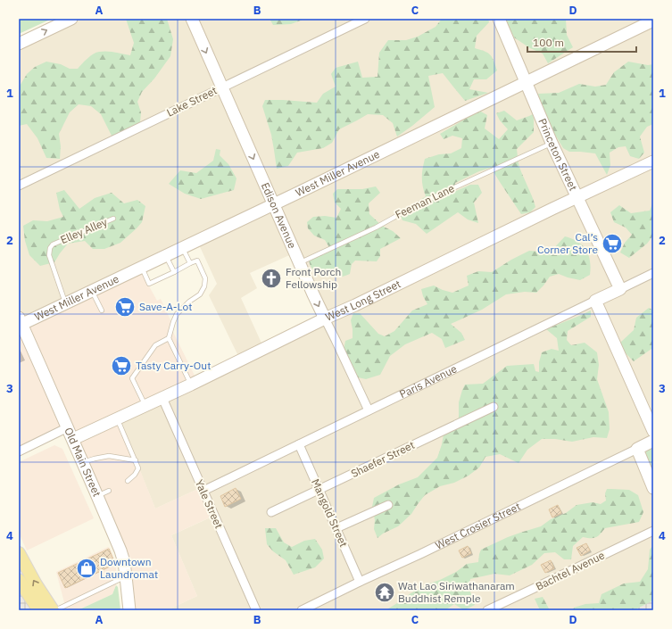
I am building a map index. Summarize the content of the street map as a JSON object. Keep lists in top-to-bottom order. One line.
{"streets":{"street":["Lake Street","Princeton Street","West Miller Avenue","Edison Avenue","West Long Street","Paris Avenue","Shaefer Street","Old Main Street","Yale Street","Mangold Street","West Crosier Street","Bachtel Avenue"],"lane":["Feeman Lane","Elley Alley"]},"crossings":[["Lake Street","Edison Avenue"],["Princeton Street","West Miller Avenue"],["Princeton Street","Feeman Lane"],["Princeton Street","West Long Street"],["Princeton Street","Paris Avenue"],["West Miller Avenue","Edison Avenue"],["West Miller Avenue","Elley Alley"],["West Miller Avenue","Old Main Street"],["Feeman Lane","Edison Avenue"],["Edison Avenue","West Long Street"],["Edison Avenue","Paris Avenue"],["West Long Street","Old Main Street"],["West Long Street","Yale Street"],["Paris Avenue","Yale Street"],["Paris Avenue","Mangold Street"],["Shaefer Street","Mangold Street"],["Mangold Street","West Crosier Street"]],"one_way":["Edison Avenue"],"places":{"supermarket":["Cal’s Corner Store","Save-A-Lot","Tasty Carry-Out"],"church":["Front Porch Fellowship"],"shop":["Downtown Laundromat"],"temple":["Wat Lao Siriwathanaram Buddhist Remple"]},"scale_bar":"100 m","grid":{"columns":["A","B","C","D"],"rows":["1","2","3","4"]}}
